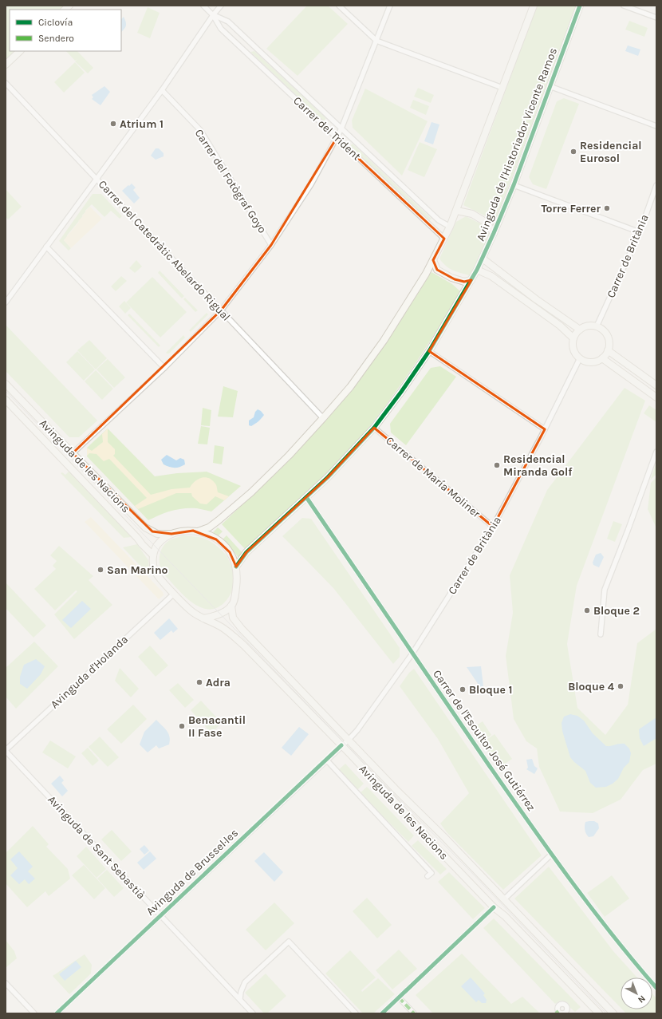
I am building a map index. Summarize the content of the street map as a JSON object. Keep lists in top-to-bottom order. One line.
{"streets":{"street":["Carrer del Trident","Avinguda de l'Historiador Vicente Ramos","Carrer del Fotògraf Goyo","Carrer del Catedràtic Abelardo Rigual","Carrer de Britània","Avinguda de les Nacions","Carrer de María Moliner","Avinguda d'Holanda","Carrer de l'Escultor José Gutiérrez","Avinguda de Sant Sebastià","Avinguda de Brussel·les"]},"crossings":[["Avinguda de l'Historiador Vicente Ramos","Avinguda de les Nacions"],["Avinguda de l'Historiador Vicente Ramos","Carrer de María Moliner"],["Avinguda de l'Historiador Vicente Ramos","Avinguda d'Holanda"],["Avinguda de l'Historiador Vicente Ramos","Carrer de l'Escultor José Gutiérrez"],["Carrer de Britània","Avinguda de les Nacions"],["Carrer de Britània","Carrer de María Moliner"],["Carrer de Britània","Carrer de l'Escultor José Gutiérrez"],["Carrer de Britània","Avinguda de Brussel·les"],["Avinguda de les Nacions","Avinguda d'Holanda"],["Avinguda de les Nacions","Avinguda de Brussel·les"],["Avinguda d'Holanda","Avinguda de Sant Sebastià"],["Avinguda de Sant Sebastià","Avinguda de Brussel·les"]],"places":["Atrium 1","Residencial Eurosol","Torre Ferrer","Residencial Miranda Golf","San Marino","Bloque 2","Adra","Bloque 4","Bloque 1","Benacantil II Fase"],"legend":["Ciclovía","Sendero"],"north":"bottom right"}
